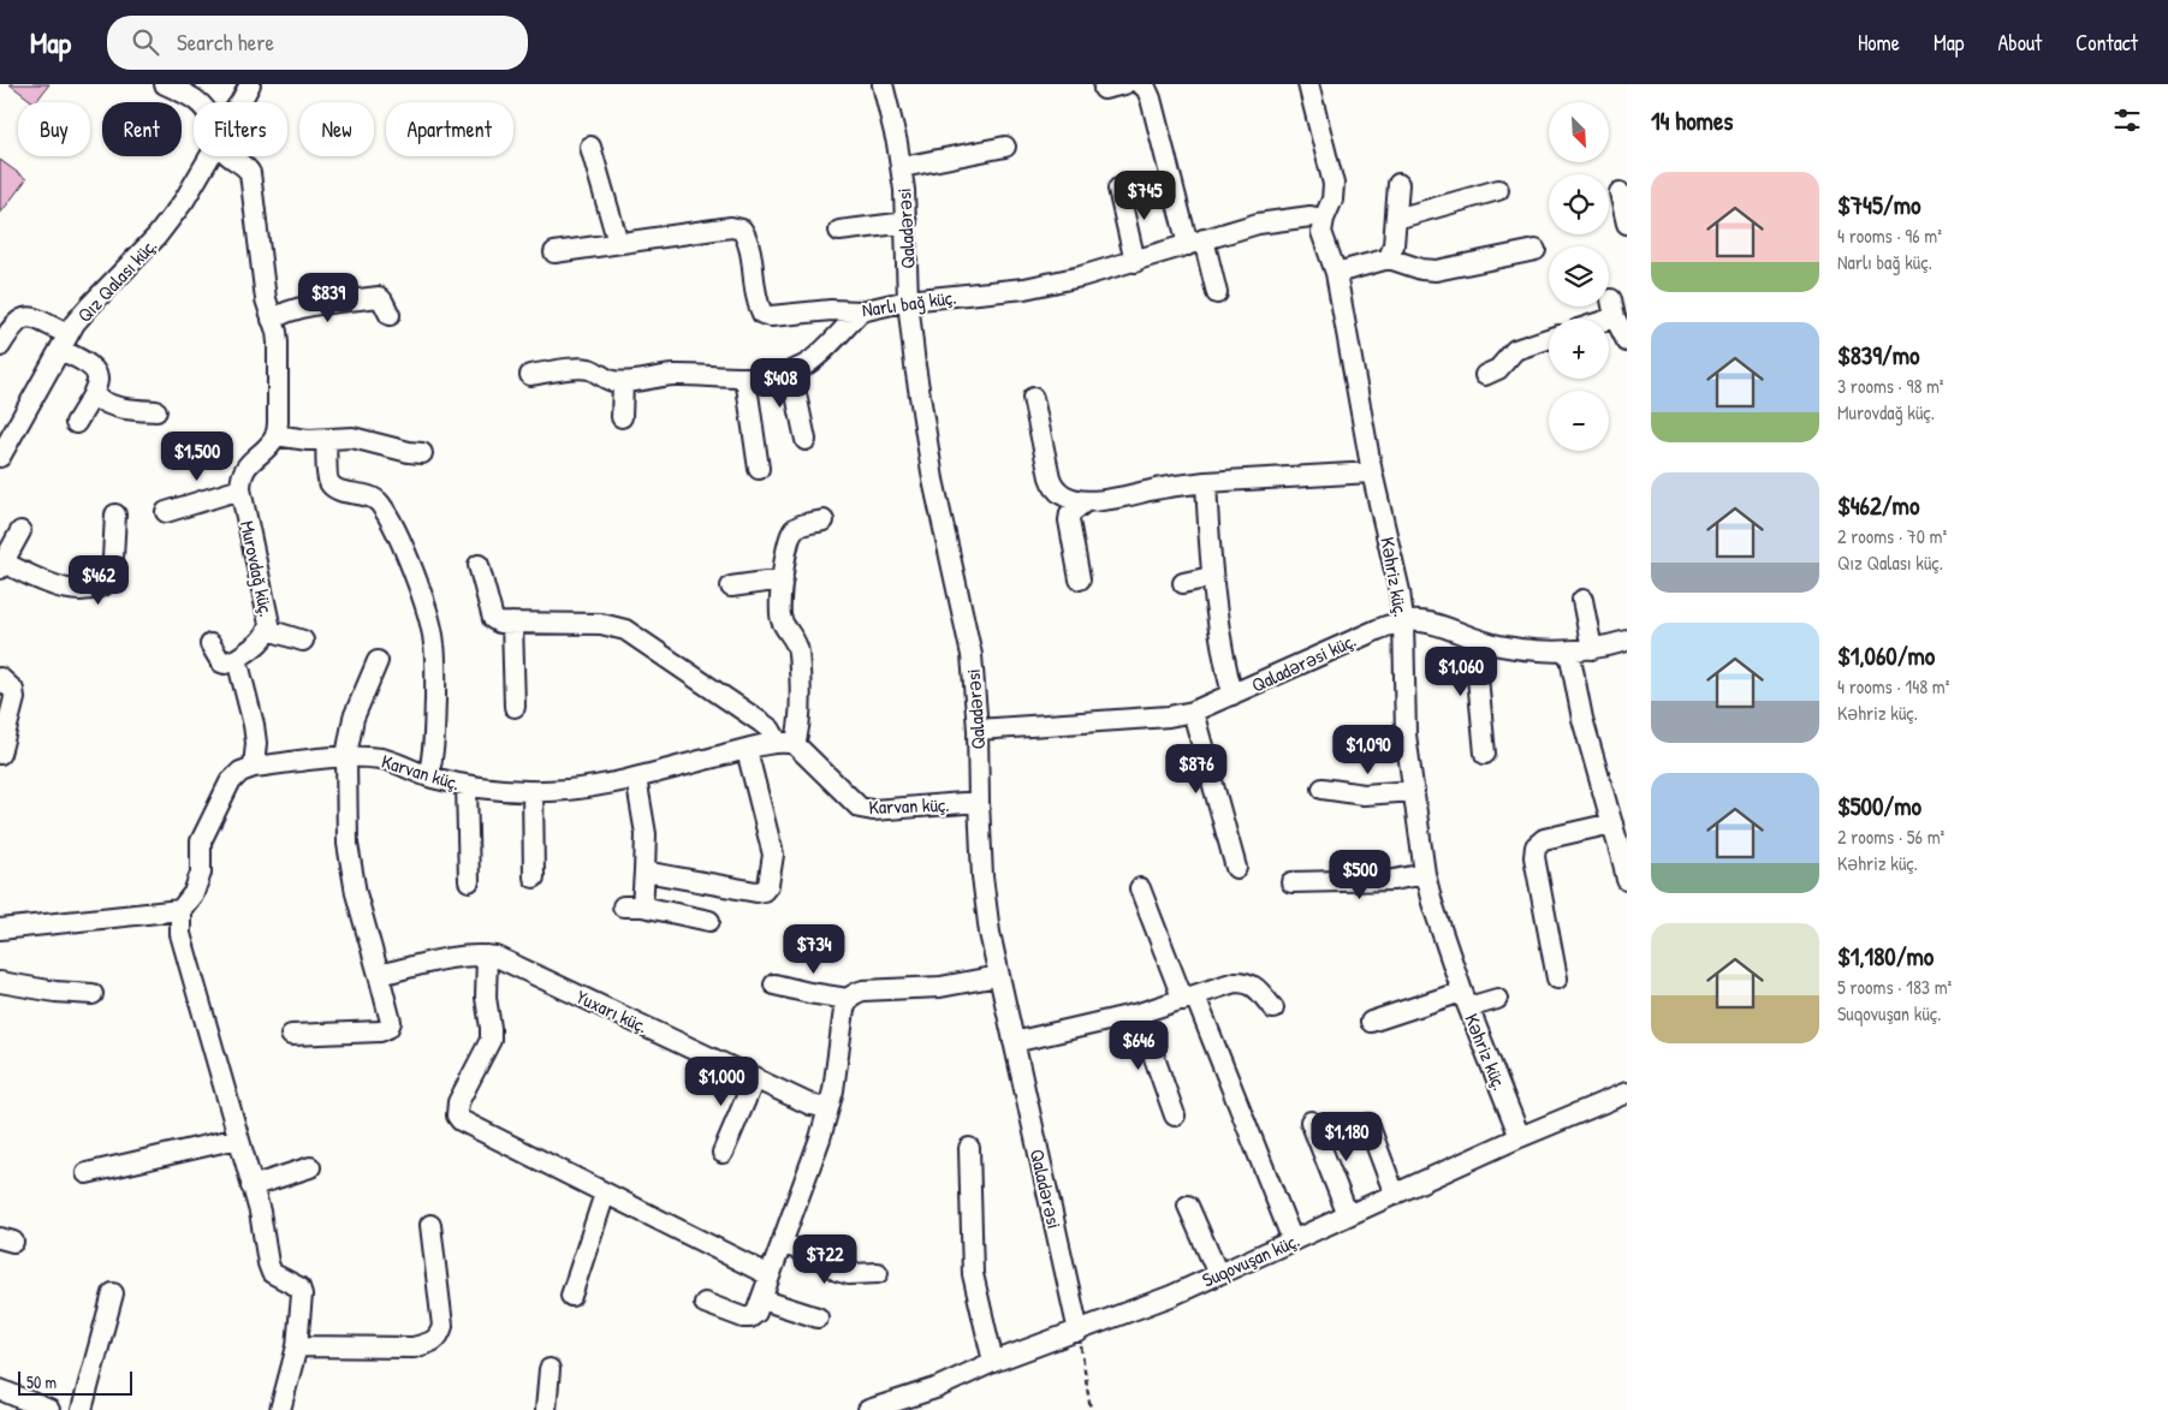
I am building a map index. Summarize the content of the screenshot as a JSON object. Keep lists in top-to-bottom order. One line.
{"streets":{"street":["Qaladərəsi","Qız Qalası küç.","Narlı bağ küç.","Murovdağ küç.","Kəhriz küç.","Qaladərəsi küç.","Karvan küç.","Yuxarı küç.","Suqovuşan küç."]},"crossings":[["Qaladərəsi","Narlı bağ küç."],["Qaladərəsi","Qaladərəsi küç."],["Qaladərəsi","Karvan küç."],["Qaladərəsi","Suqovuşan küç."],["Narlı bağ küç.","Kəhriz küç."],["Kəhriz küç.","Qaladərəsi küç."],["Kəhriz küç.","Suqovuşan küç."]],"scale_bar":"50 m","north":"bottom right","page":{"header":"Map","search":"Search here","nav":["Home","Map","About","Contact"],"heading":"14 homes","map_buttons":["+","−"],"chip":["Buy","Rent","Filters","New","Apartment"],"list":[{"name":"$745/mo","note":"4 rooms · 96 m² · Narlı bağ küç."},{"name":"$839/mo","note":"3 rooms · 98 m² · Murovdağ küç."},{"name":"$462/mo","note":"2 rooms · 70 m² · Qız Qalası küç."},{"name":"$1,060/mo","note":"4 rooms · 148 m² · Kəhriz küç."},{"name":"$500/mo","note":"2 rooms · 56 m² · Kəhriz küç."},{"name":"$1,180/mo","note":"5 rooms · 183 m² · Suqovuşan küç."}],"price":["$745","$839","$408","$1,500","$462","$1,060","$1,090","$876","$500","$734","$646","$1,000","$1,180","$722"],"scale":"50 m"}}
